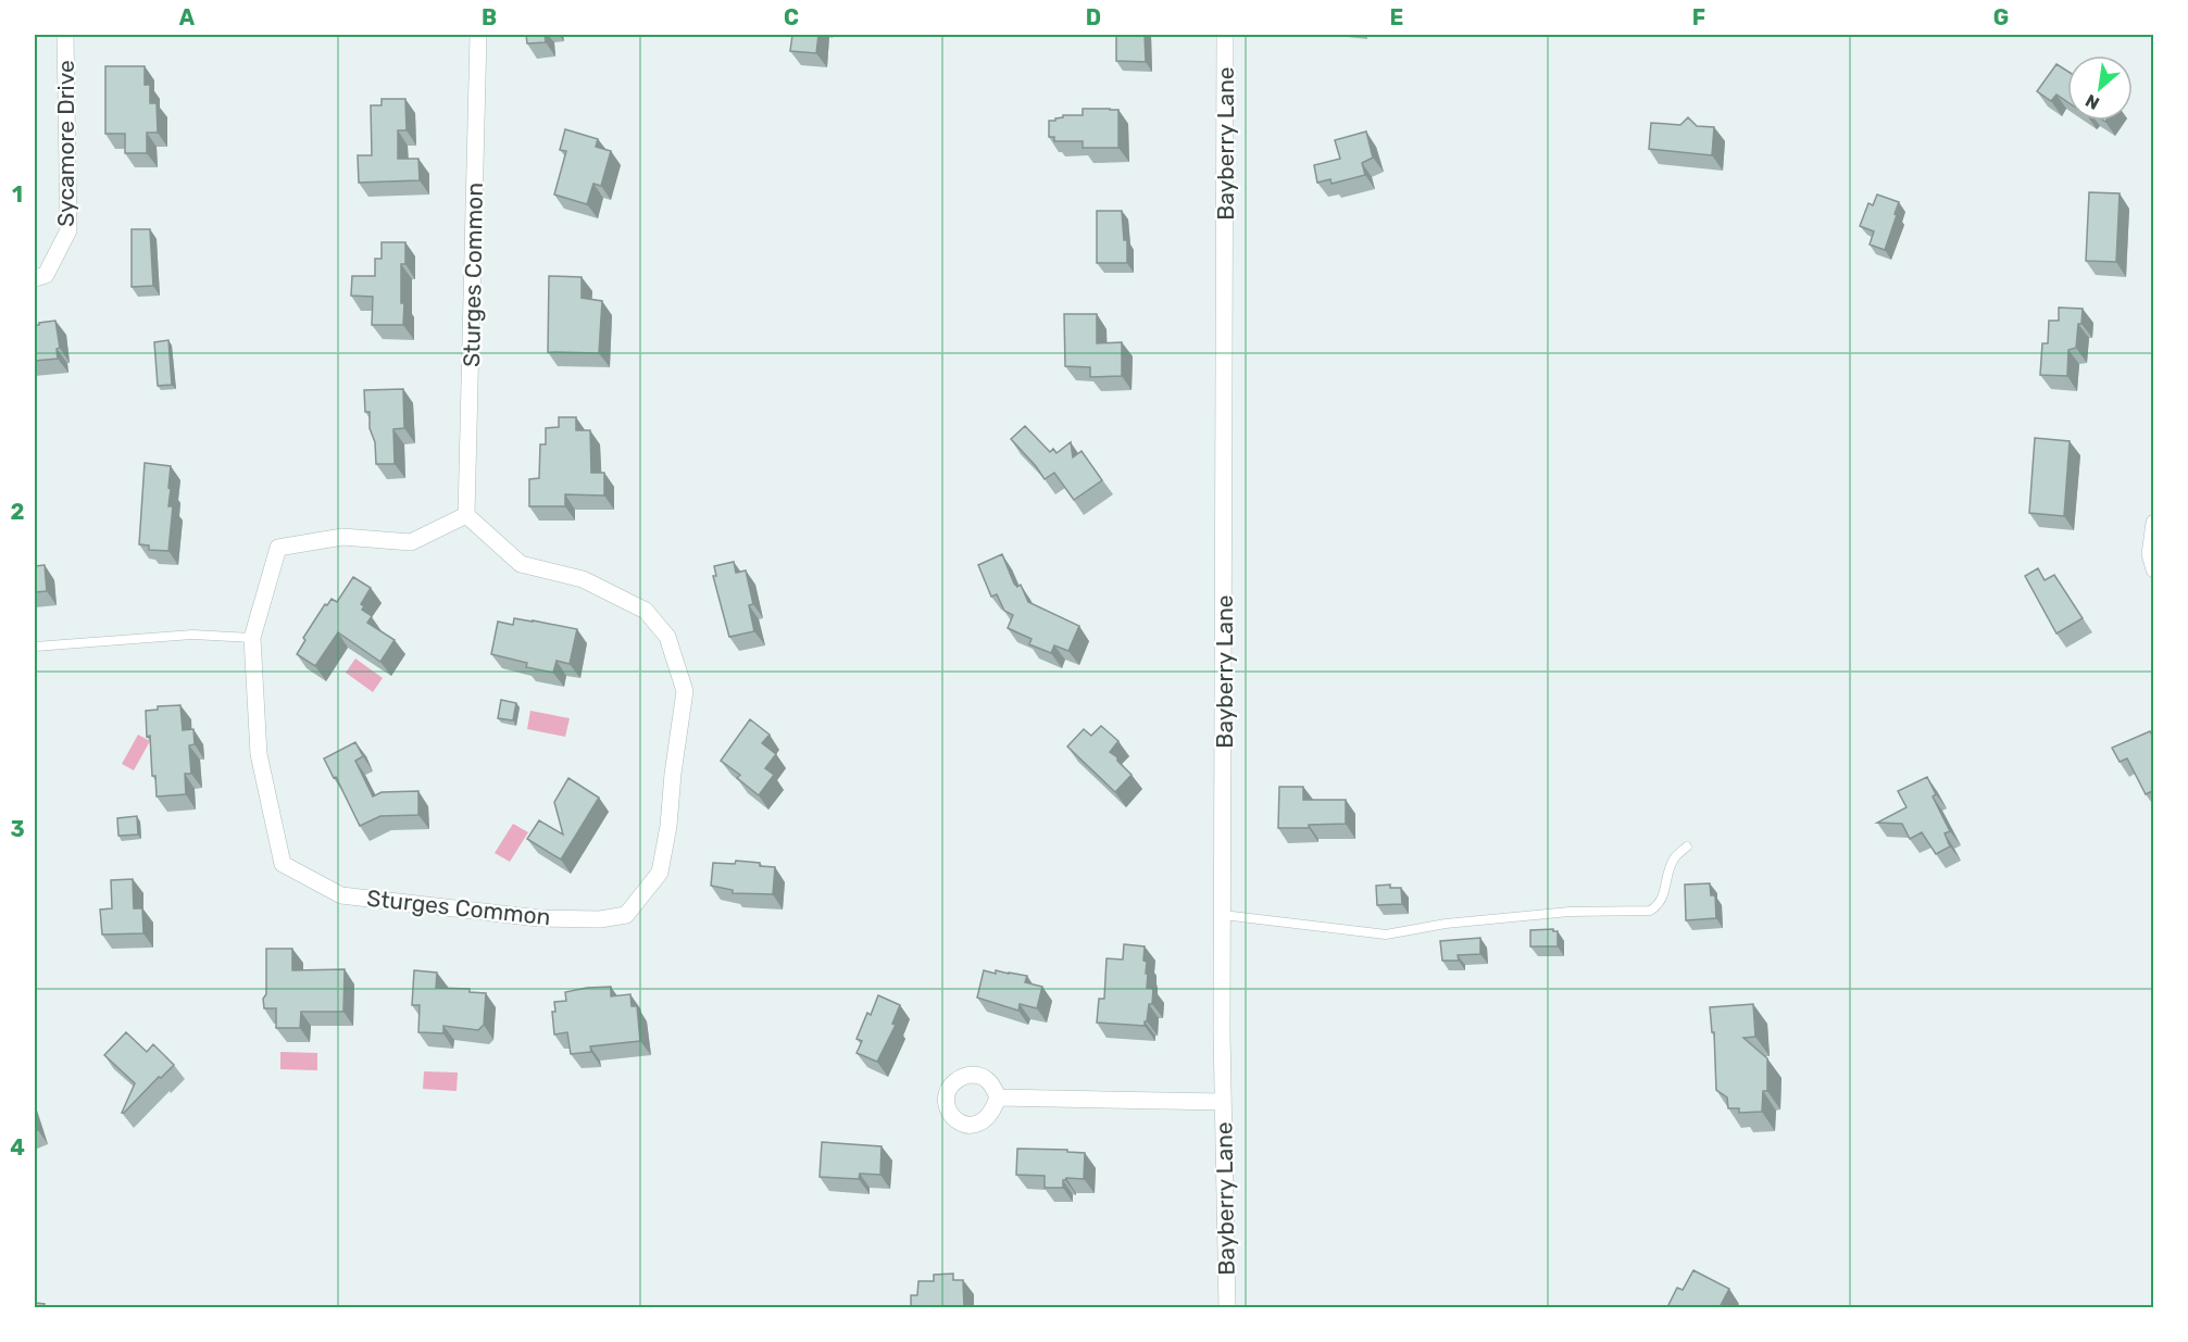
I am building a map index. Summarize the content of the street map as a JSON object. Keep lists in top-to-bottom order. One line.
{"streets":{"street":["Sycamore Drive","Bayberry Lane","Sturges Common"]},"north":"bottom left","grid":{"columns":["A","B","C","D","E","F","G"],"rows":["1","2","3","4"]}}
